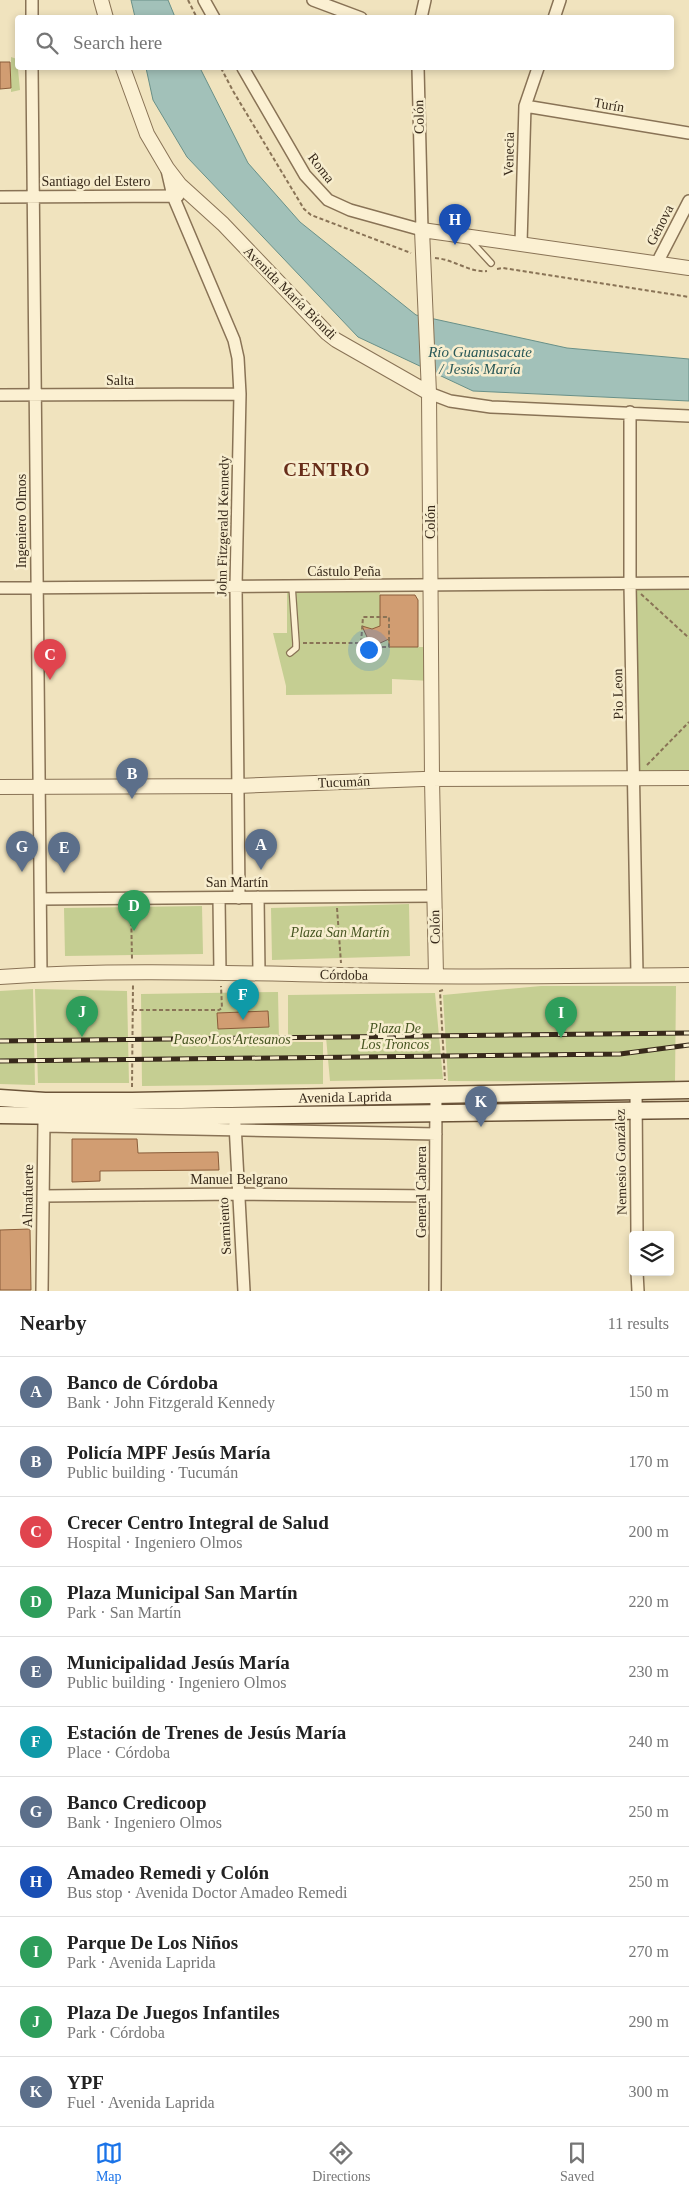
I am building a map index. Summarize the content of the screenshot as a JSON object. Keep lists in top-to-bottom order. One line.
{"streets":{"main road":["Avenida Laprida"],"street":["Turín","Colón","Venecia","Roma","Santiago del Estero","Génova","Avenida María Biondi","Salta","Ingeniero Olmos","John Fitzgerald Kennedy","Cástulo Peña","Pio Leon","Tucumán","San Martín","Córdoba","Nemesio González","Manuel Belgrano","General Cabrera","Almafuerte","Sarmiento"]},"crossings":[["Turín","Venecia"],["Colón","Roma"],["Colón","Avenida María Biondi"],["Colón","Cástulo Peña"],["Colón","Tucumán"],["Colón","San Martín"],["Colón","Córdoba"],["Santiago del Estero","Avenida María Biondi"],["Santiago del Estero","Ingeniero Olmos"],["Santiago del Estero","John Fitzgerald Kennedy"],["Avenida María Biondi","John Fitzgerald Kennedy"],["Avenida María Biondi","Pio Leon"],["Salta","Ingeniero Olmos"],["Salta","John Fitzgerald Kennedy"],["Ingeniero Olmos","Cástulo Peña"],["Ingeniero Olmos","Tucumán"],["Ingeniero Olmos","San Martín"],["Ingeniero Olmos","Córdoba"],["John Fitzgerald Kennedy","Cástulo Peña"],["John Fitzgerald Kennedy","Tucumán"],["John Fitzgerald Kennedy","San Martín"],["Cástulo Peña","Pio Leon"],["Pio Leon","Tucumán"],["Pio Leon","Córdoba"],["Avenida Laprida","Nemesio González"],["Avenida Laprida","General Cabrera"],["Avenida Laprida","Almafuerte"],["Avenida Laprida","Sarmiento"],["Manuel Belgrano","General Cabrera"],["Manuel Belgrano","Almafuerte"],["Manuel Belgrano","Sarmiento"]],"districts":["CENTRO"],"water":["Río Guanusacate / Jesús María"],"parks":["Plaza San Martín","Plaza De Los Troncos","Paseo Los Artesanos"],"page":{"search":"Search here","pins":["H","C","B","A","G","E","D","F","J","I","K"],"heading":["Nearby","11 results"],"list":[{"mark":"A","name":"Banco de Córdoba","note":"Bank · John Fitzgerald Kennedy","value":"150 m"},{"mark":"B","name":"Policía MPF Jesús María","note":"Public building · Tucumán","value":"170 m"},{"mark":"C","name":"Crecer Centro Integral de Salud","note":"Hospital · Ingeniero Olmos","value":"200 m"},{"mark":"D","name":"Plaza Municipal San Martín","note":"Park · San Martín","value":"220 m"},{"mark":"E","name":"Municipalidad Jesús María","note":"Public building · Ingeniero Olmos","value":"230 m"},{"mark":"F","name":"Estación de Trenes de Jesús María","note":"Place · Córdoba","value":"240 m"},{"mark":"G","name":"Banco Credicoop","note":"Bank · Ingeniero Olmos","value":"250 m"},{"mark":"H","name":"Amadeo Remedi y Colón","note":"Bus stop · Avenida Doctor Amadeo Remedi","value":"250 m"},{"mark":"I","name":"Parque De Los Niños","note":"Park · Avenida Laprida","value":"270 m"},{"mark":"J","name":"Plaza De Juegos Infantiles","note":"Park · Córdoba","value":"290 m"},{"mark":"K","name":"YPF","note":"Fuel · Avenida Laprida","value":"300 m"}],"nav":["Map","Directions","Saved"]}}
